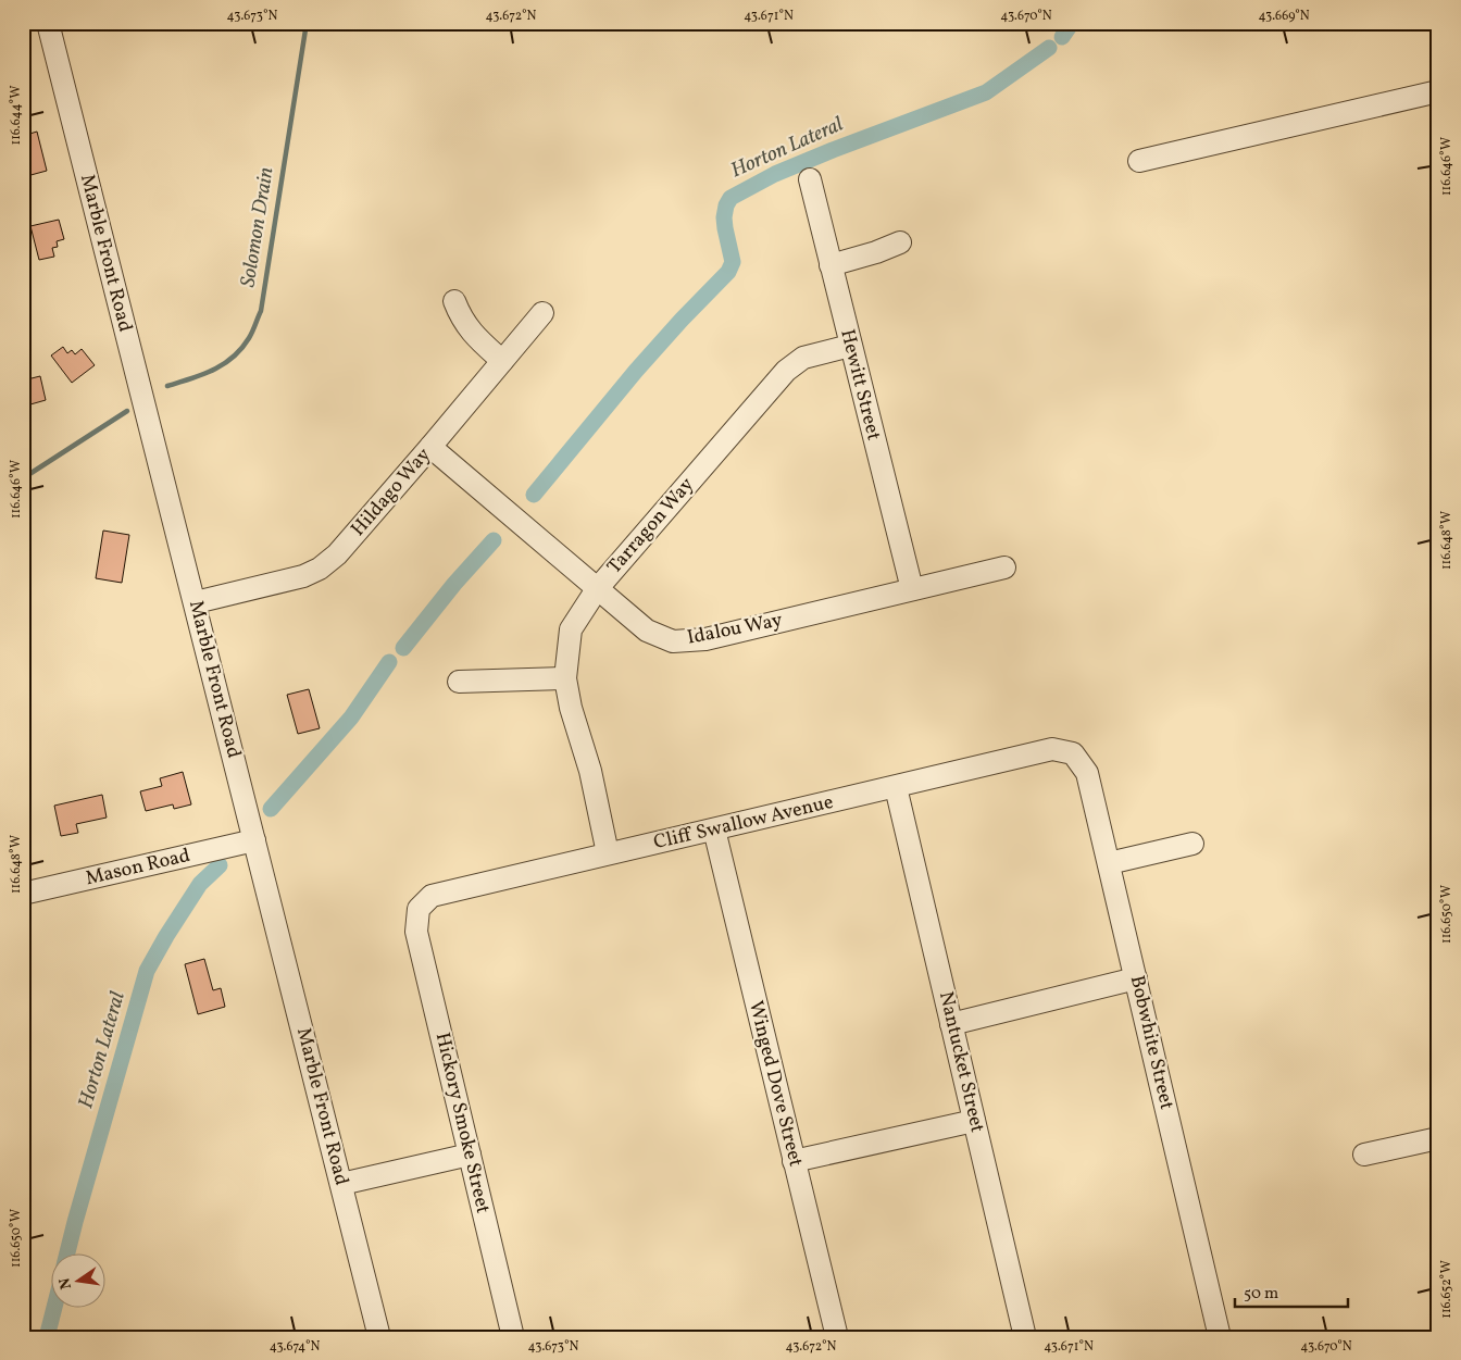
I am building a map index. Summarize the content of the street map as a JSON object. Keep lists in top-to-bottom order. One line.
{"streets":{"street":["Marble Front Road","Hewitt Street","Hildago Way","Tarragon Way","Idalou Way","Cliff Swallow Avenue","Mason Road","Bobwhite Street","Nantucket Street","Winged Dove Street","Hickory Smoke Street"]},"crossings":[["Marble Front Road","Hildago Way"],["Marble Front Road","Mason Road"],["Hewitt Street","Tarragon Way"],["Hewitt Street","Idalou Way"],["Hildago Way","Idalou Way"],["Tarragon Way","Idalou Way"],["Tarragon Way","Cliff Swallow Avenue"],["Cliff Swallow Avenue","Bobwhite Street"],["Cliff Swallow Avenue","Nantucket Street"],["Cliff Swallow Avenue","Winged Dove Street"],["Cliff Swallow Avenue","Hickory Smoke Street"]],"water":["Horton Lateral","Solomon Drain"],"scale_bar":"50 m","north":"left","coordinates":["43.673°N","43.672°N","43.671°N","43.670°N","43.669°N","116.644°W","116.646°W","116.648°W","116.650°W","116.652°W","43.674°N"]}
